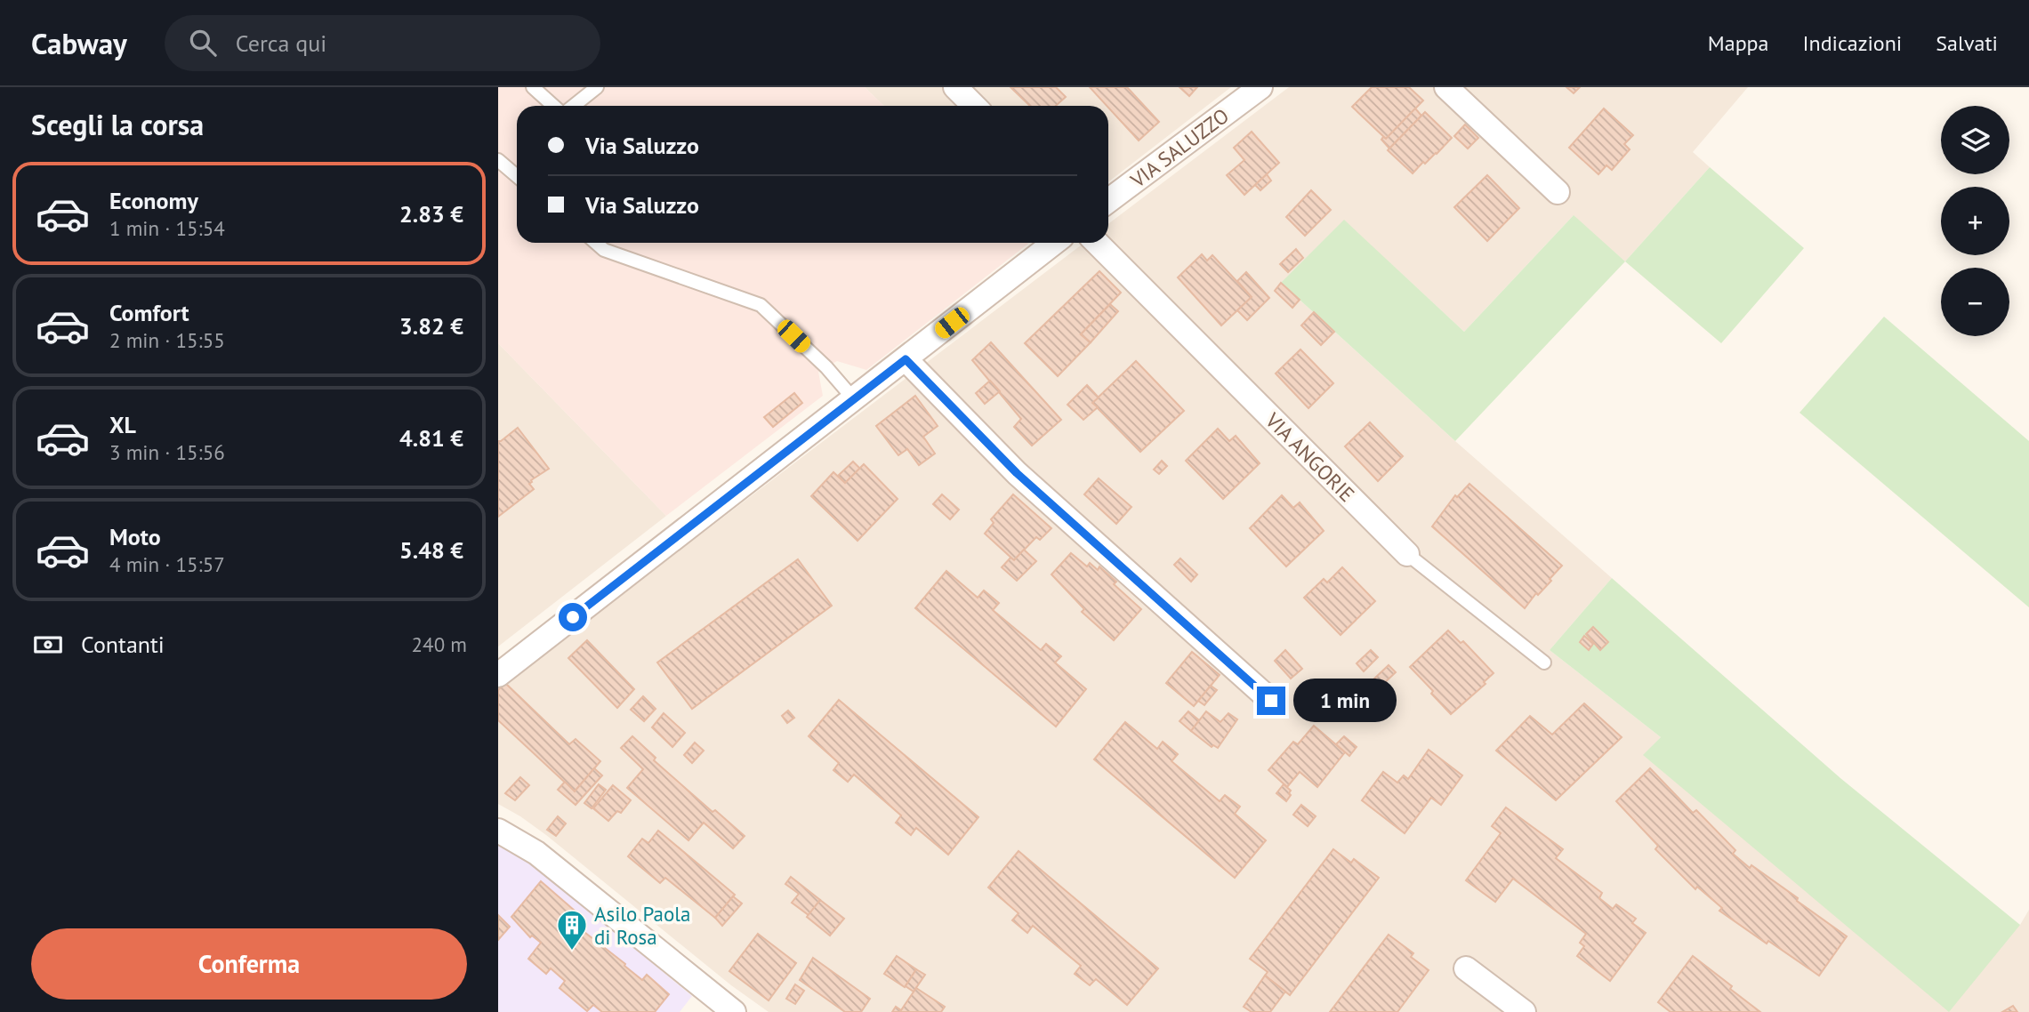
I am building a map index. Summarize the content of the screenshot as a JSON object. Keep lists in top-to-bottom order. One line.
{"streets":{"street":["VIA SALUZZO","VIA ANGORIE"]},"places":{"building":["Asilo Paola di Rosa"]},"page":{"header":"Cabway","search":"Cerca qui","nav":["Mappa","Indicazioni","Salvati"],"heading":"Scegli la corsa","map_buttons":["+","−"],"banner":["Via Saluzzo","Via Saluzzo"],"list":[{"name":"Economy","note":"1 min · 15:54","value":"2.83 €"},{"name":"Comfort","note":"2 min · 15:55","value":"3.82 €"},{"name":"XL","note":"3 min · 15:56","value":"4.81 €"},{"name":"Moto","note":"4 min · 15:57","value":"5.48 €"}],"pay":["Contanti","240 m"],"bubble":"1 min","buttons":"Conferma"}}
